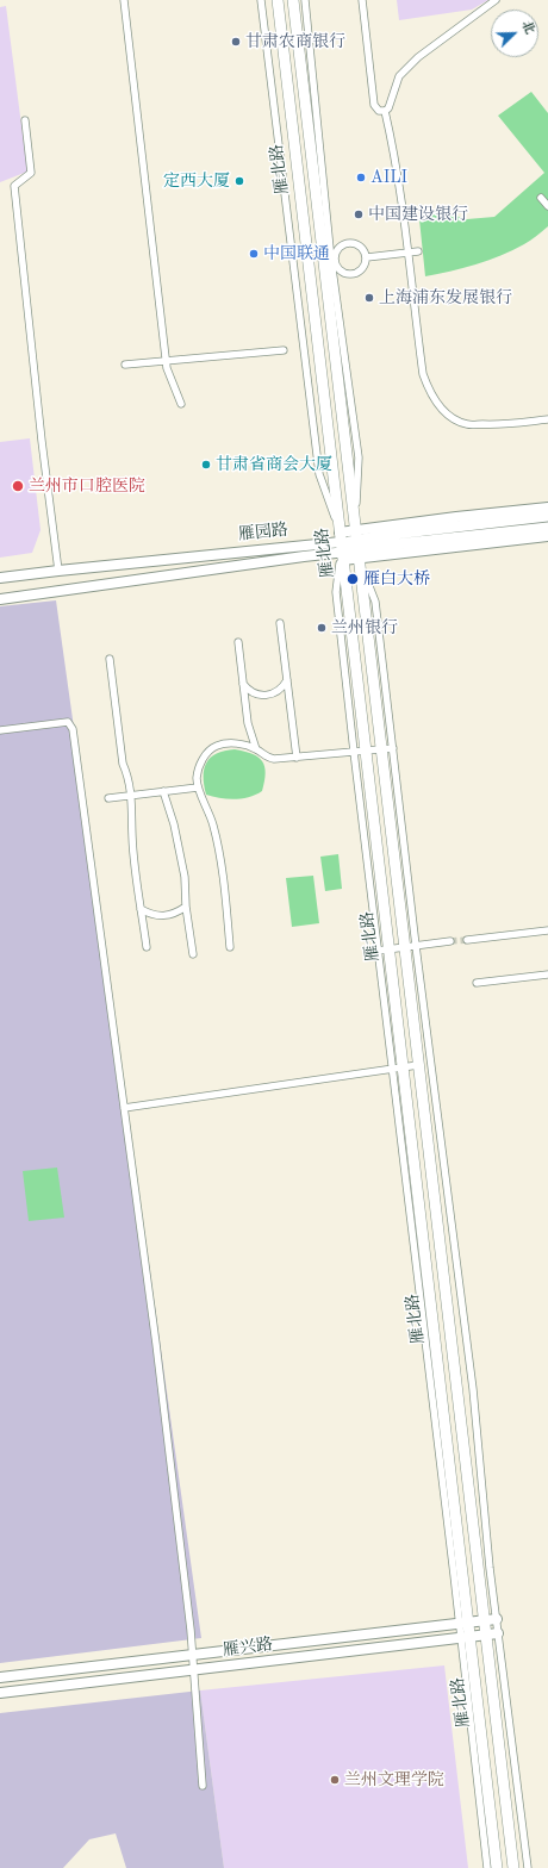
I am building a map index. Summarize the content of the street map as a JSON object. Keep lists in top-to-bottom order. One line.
{"streets":{"main road":["雁北路","雁园路","雁兴路"]},"crossings":[["雁北路","雁园路"],["雁北路","雁兴路"]],"places":["甘肃农商银行","AILI","定西大厦","中国建设银行","中国联通","上海浦东发展银行","甘肃省商会大厦","兰州市口腔医院","雁白大桥","兰州银行","兰州文理学院"],"north":"top right"}
